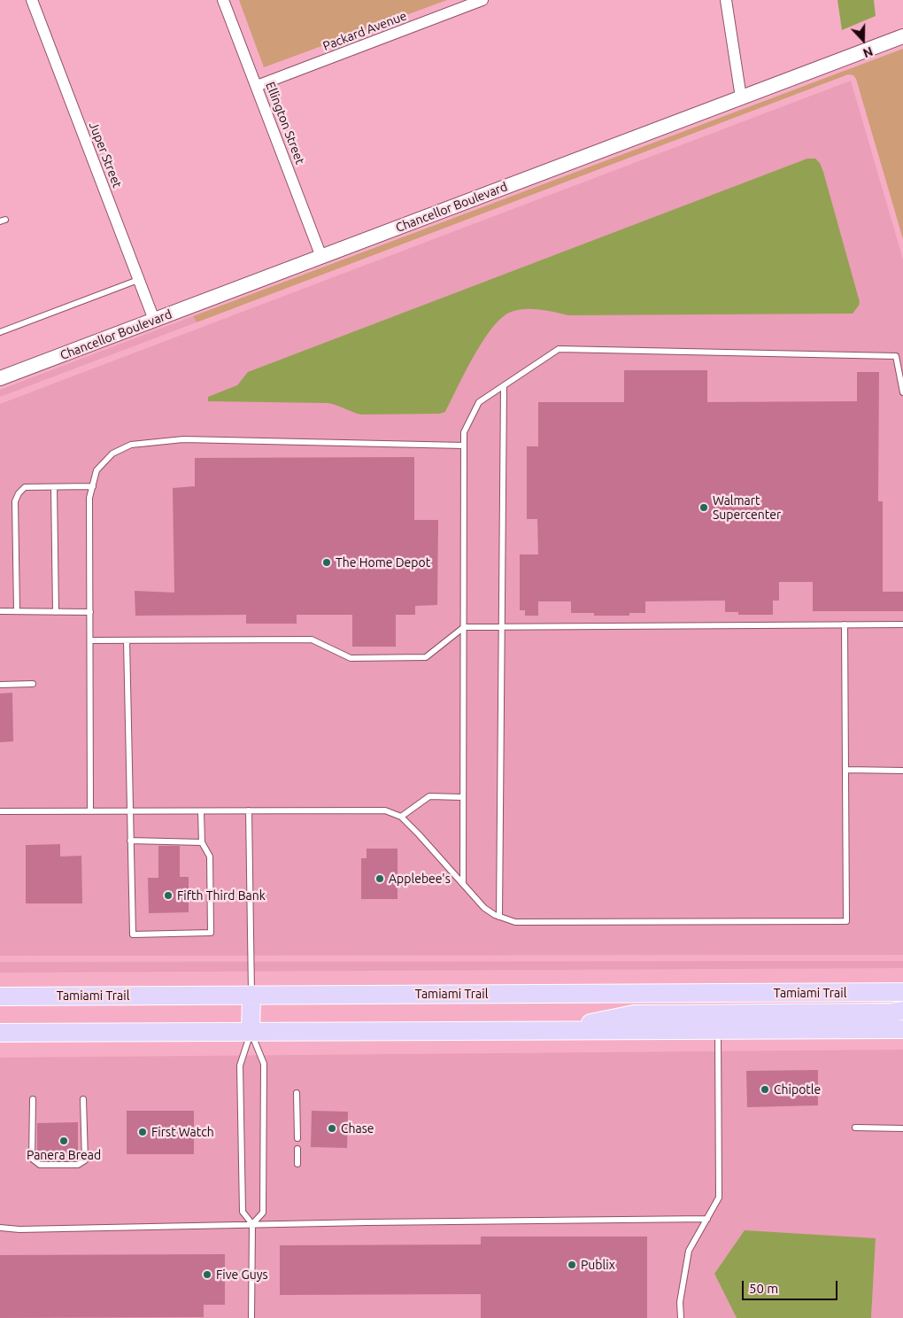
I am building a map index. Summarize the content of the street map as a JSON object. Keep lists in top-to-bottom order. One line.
{"streets":{"main road":["Tamiami Trail"],"street":["Packard Avenue","Ellington Street","Juper Street","Chancellor Boulevard"]},"crossings":[["Packard Avenue","Ellington Street"],["Ellington Street","Chancellor Boulevard"],["Juper Street","Chancellor Boulevard"]],"places":["Walmart Supercenter","The Home Depot","Applebee's","Fifth Third Bank","Chipotle","Chase","First Watch","Panera Bread","Publix","Five Guys"],"scale_bar":"50 m","north":"bottom"}
